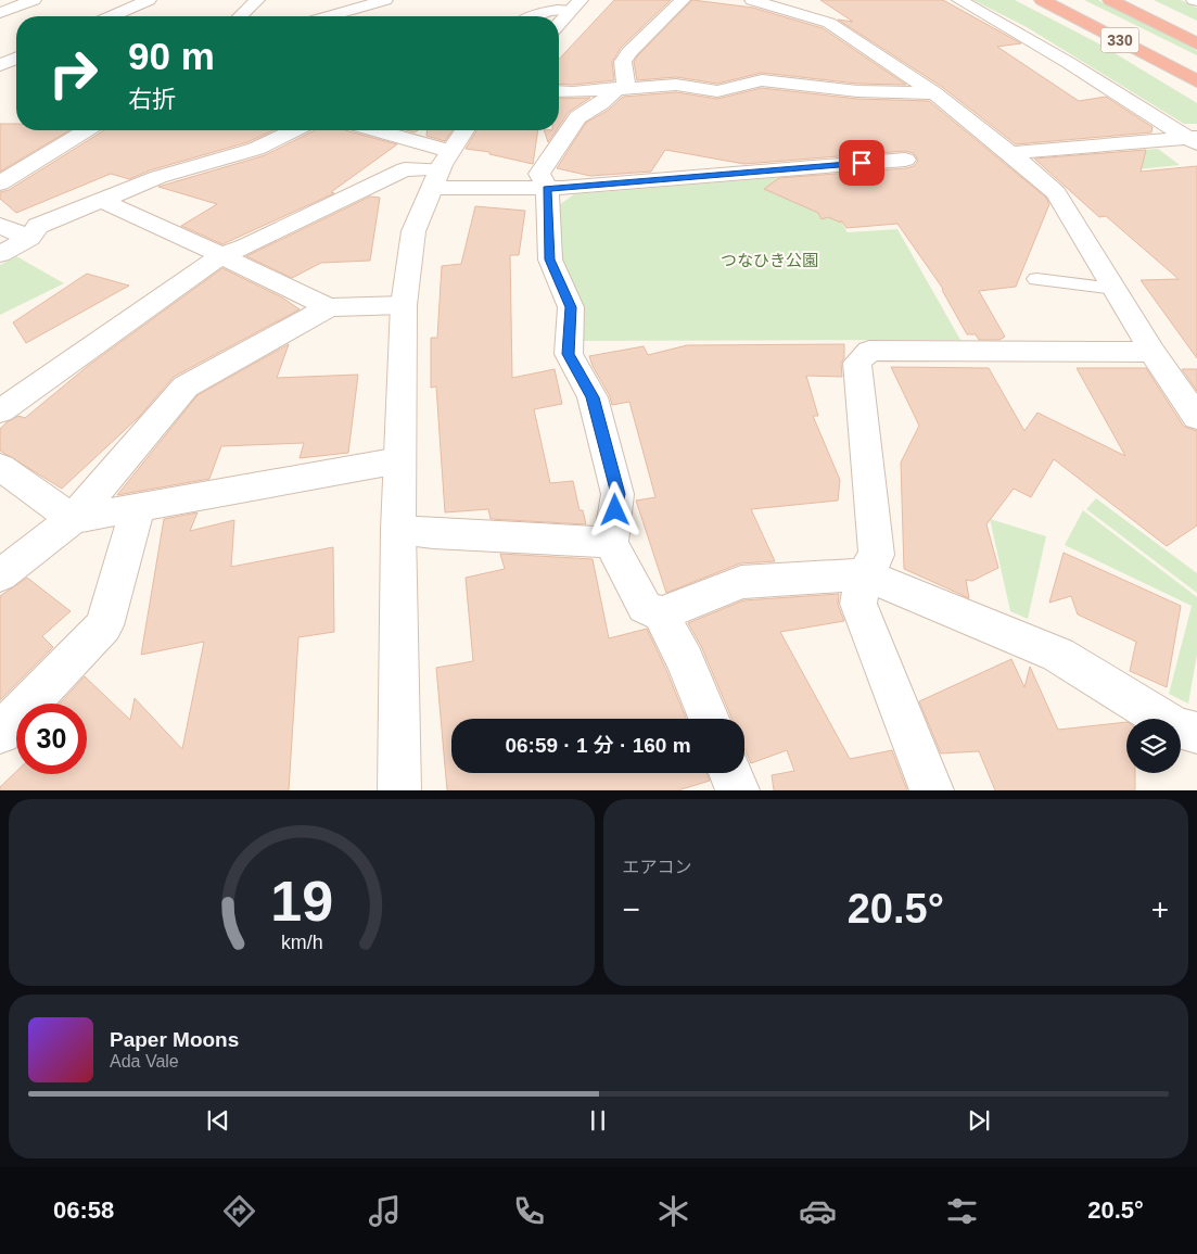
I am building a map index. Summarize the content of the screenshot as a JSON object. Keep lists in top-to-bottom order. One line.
{"streets":{"highway":["330"]},"parks":["つなひき公園"],"page":{"turn":["90 m","右折"],"limit":"30","trip":"06:59 · 1 分 · 160 m","tile":"エアコン","heat":["−","20.5°","+"],"song":["Paper Moons","Ada Vale"],"tabs":["06:58","20.5°"],"gauge":["19","km/h"]}}
